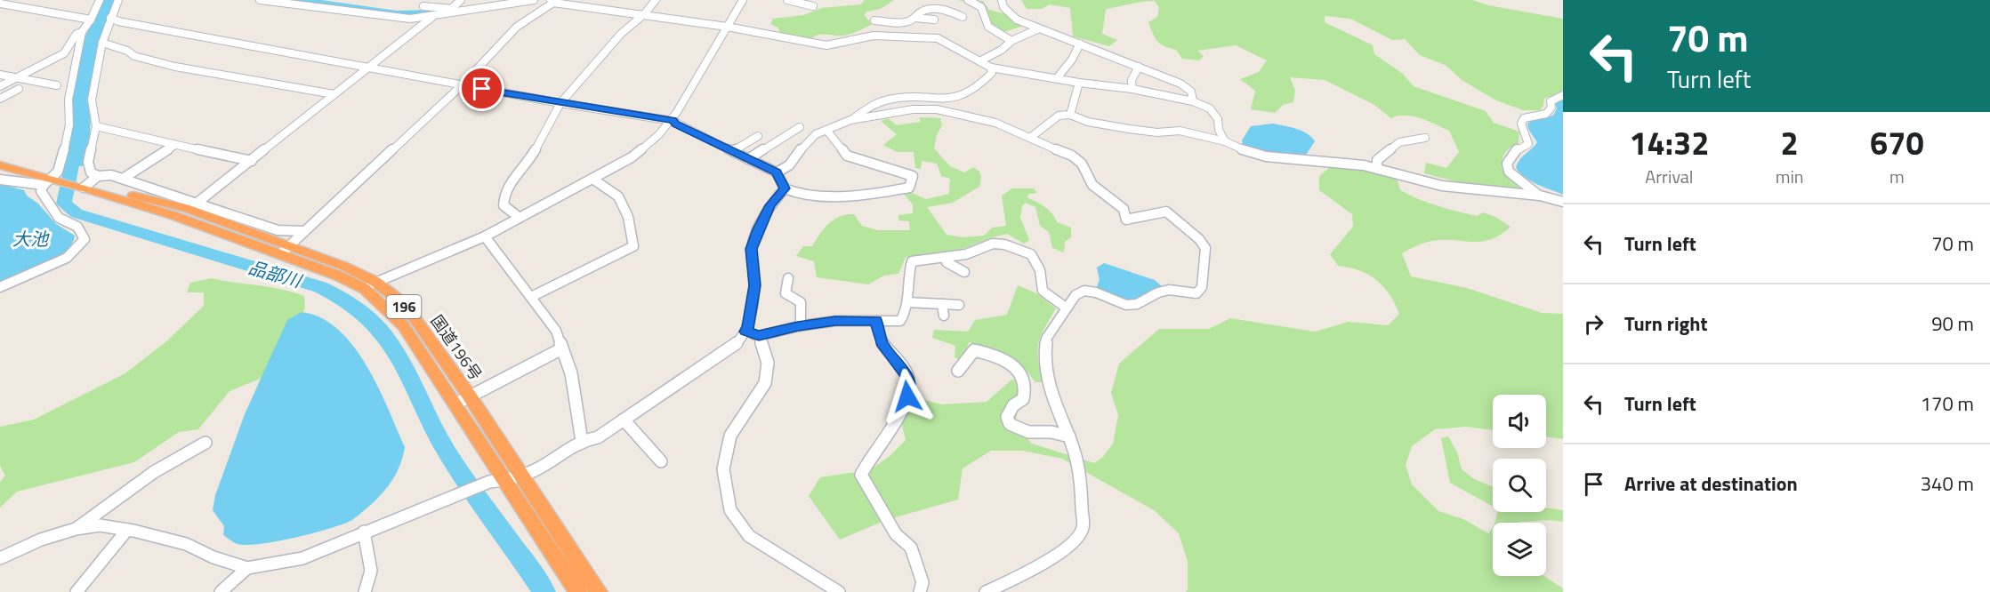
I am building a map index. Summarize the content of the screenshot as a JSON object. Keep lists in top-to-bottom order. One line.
{"streets":{"highway":["196","国道196号"]},"water":["大池","品部川"],"page":{"turn":["70 m","Turn left"],"eta":["14:32","Arrival","2","min","670","m"],"list":[{"name":"Turn left","value":"70 m"},{"name":"Turn right","value":"90 m"},{"name":"Turn left","value":"170 m"},{"name":"Arrive at destination","value":"340 m"}]}}
